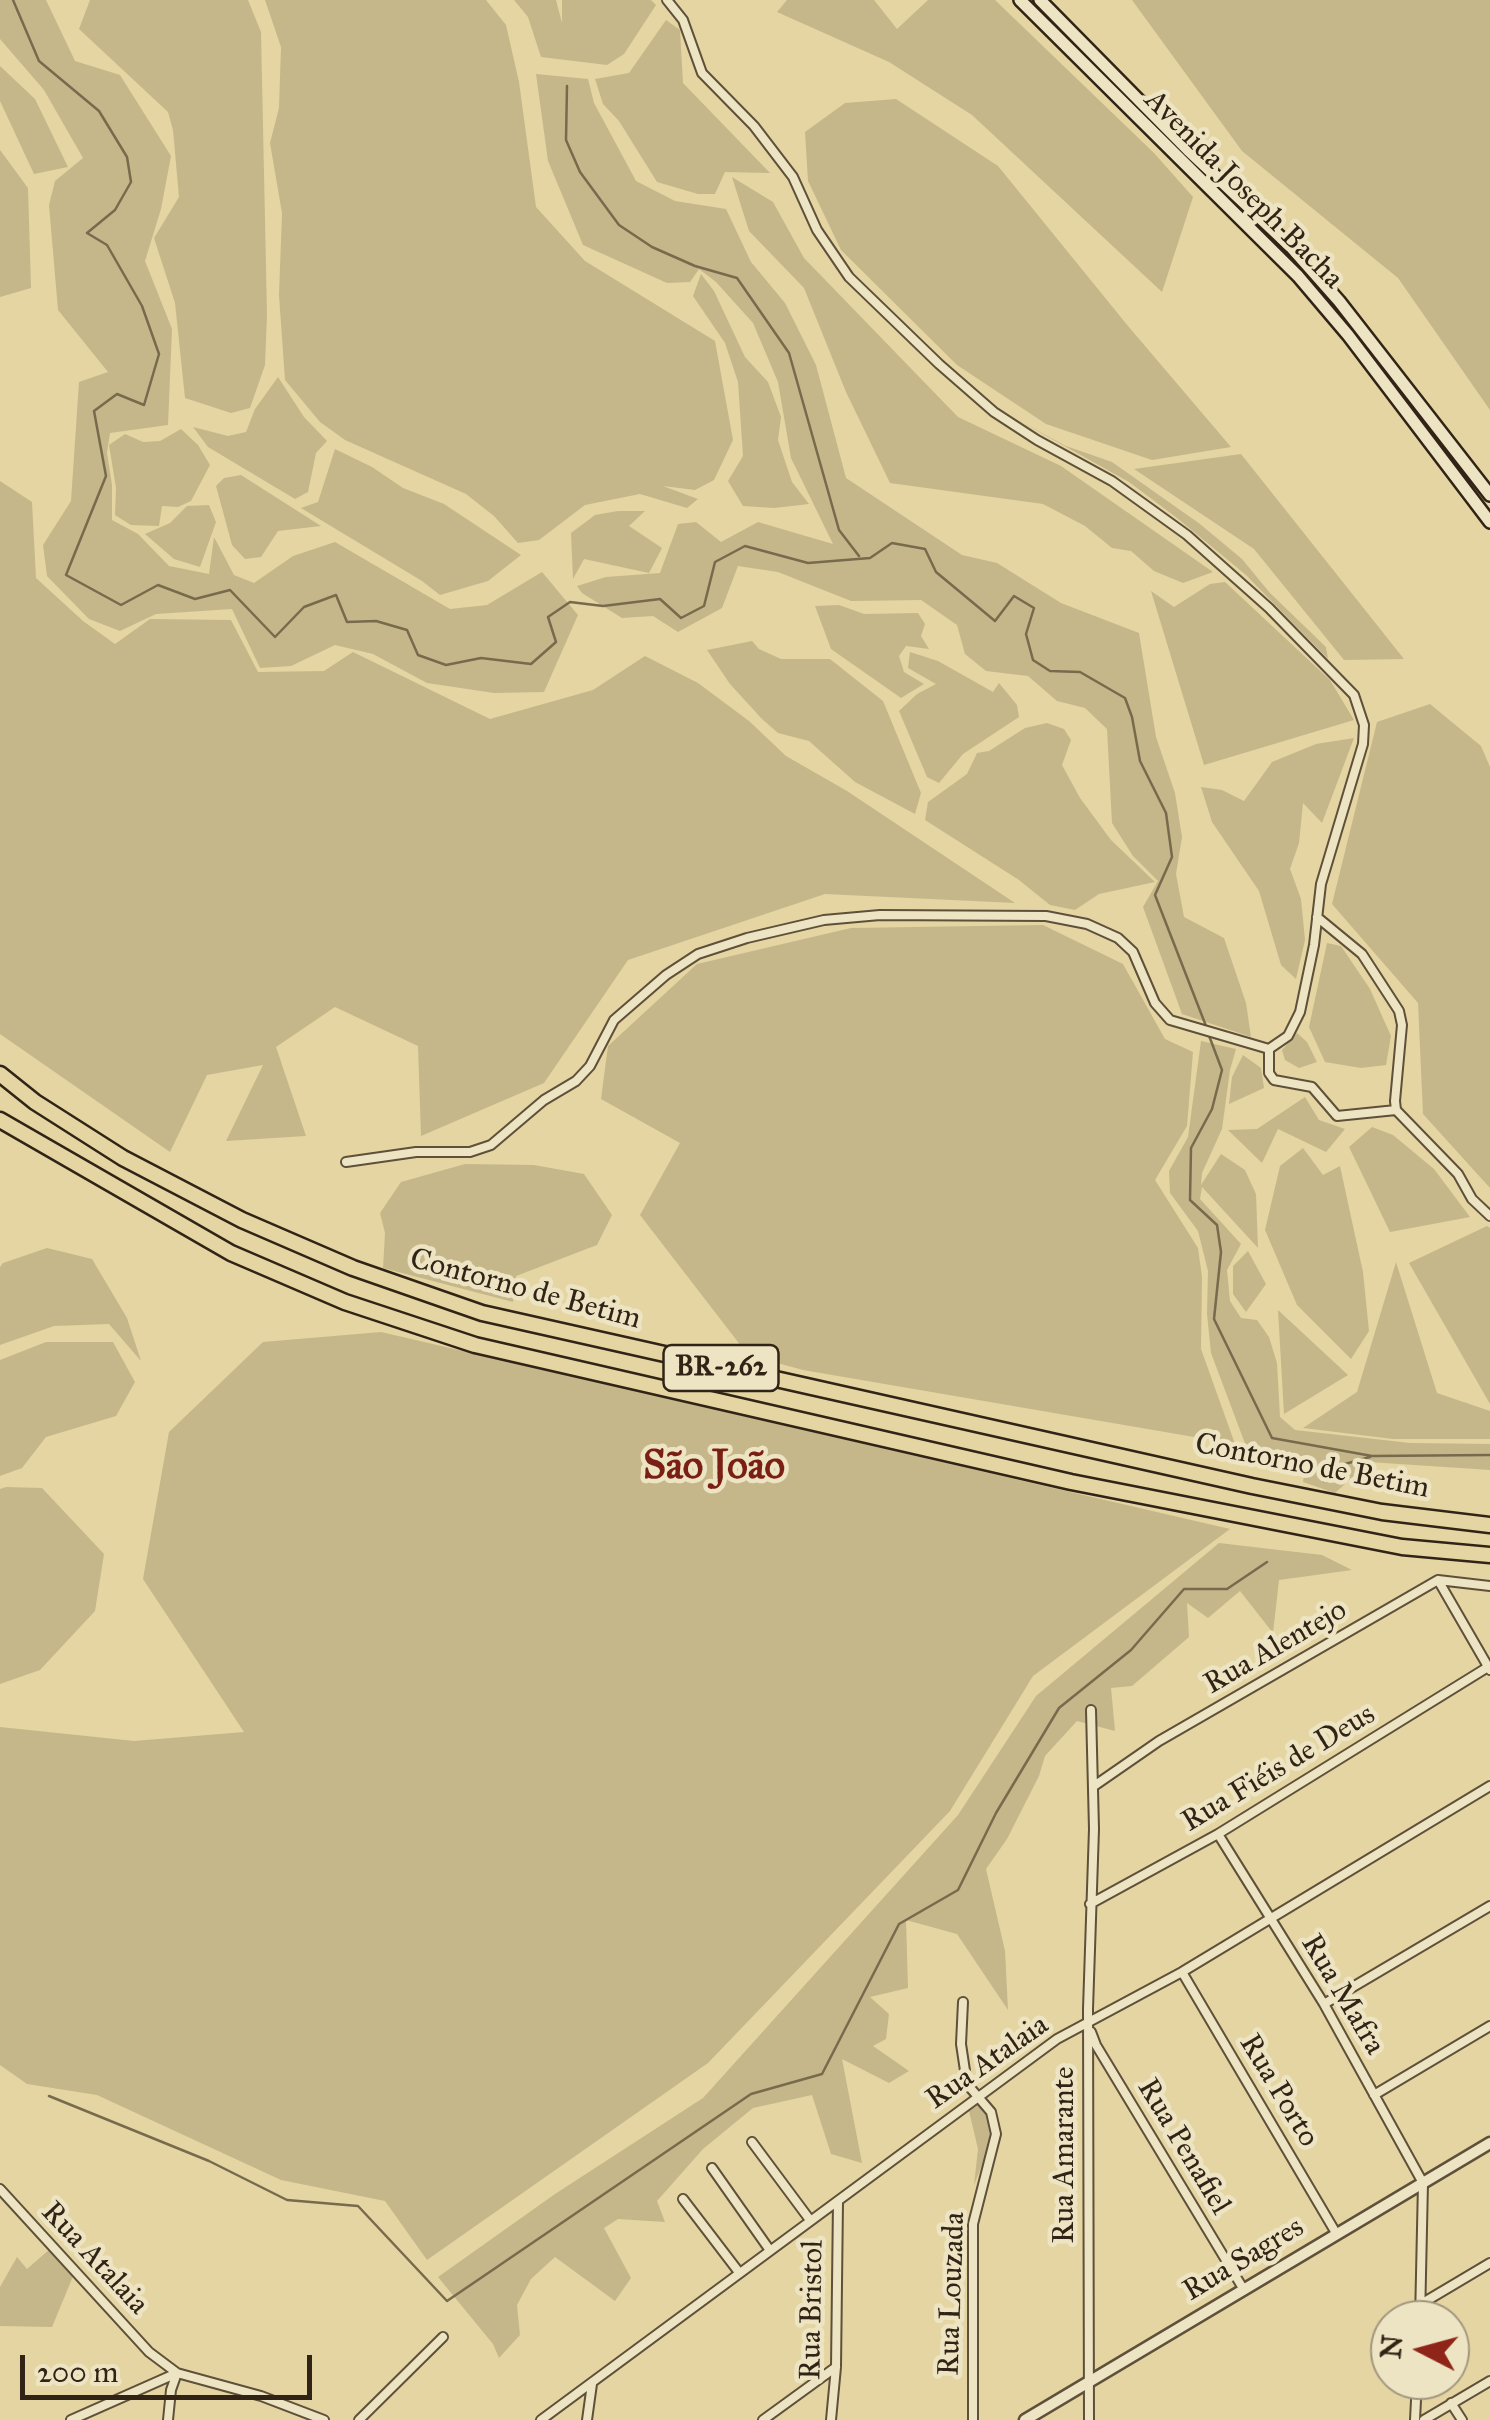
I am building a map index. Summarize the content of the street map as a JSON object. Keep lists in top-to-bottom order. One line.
{"streets":{"highway":["Contorno de Betim","BR-262"],"main road":["Avenida Joseph Bacha"],"street":["Rua Alentejo","Rua Fiéis de Deus","Rua Mafra","Rua Atalaia","Rua Porto","Rua Penafiel","Rua Amarante","Rua Sagres","Rua Louzada","Rua Bristol"]},"crossings":[["Rua Alentejo","Rua Amarante"],["Rua Fiéis de Deus","Rua Mafra"],["Rua Fiéis de Deus","Rua Amarante"],["Rua Mafra","Rua Atalaia"],["Rua Mafra","Rua Sagres"],["Rua Atalaia","Rua Porto"],["Rua Atalaia","Rua Penafiel"],["Rua Atalaia","Rua Amarante"],["Rua Atalaia","Rua Louzada"],["Rua Atalaia","Rua Bristol"],["Rua Porto","Rua Sagres"],["Rua Penafiel","Rua Amarante"],["Rua Penafiel","Rua Sagres"],["Rua Amarante","Rua Sagres"]],"districts":["São João"],"scale_bar":"200 m","north":"left"}
